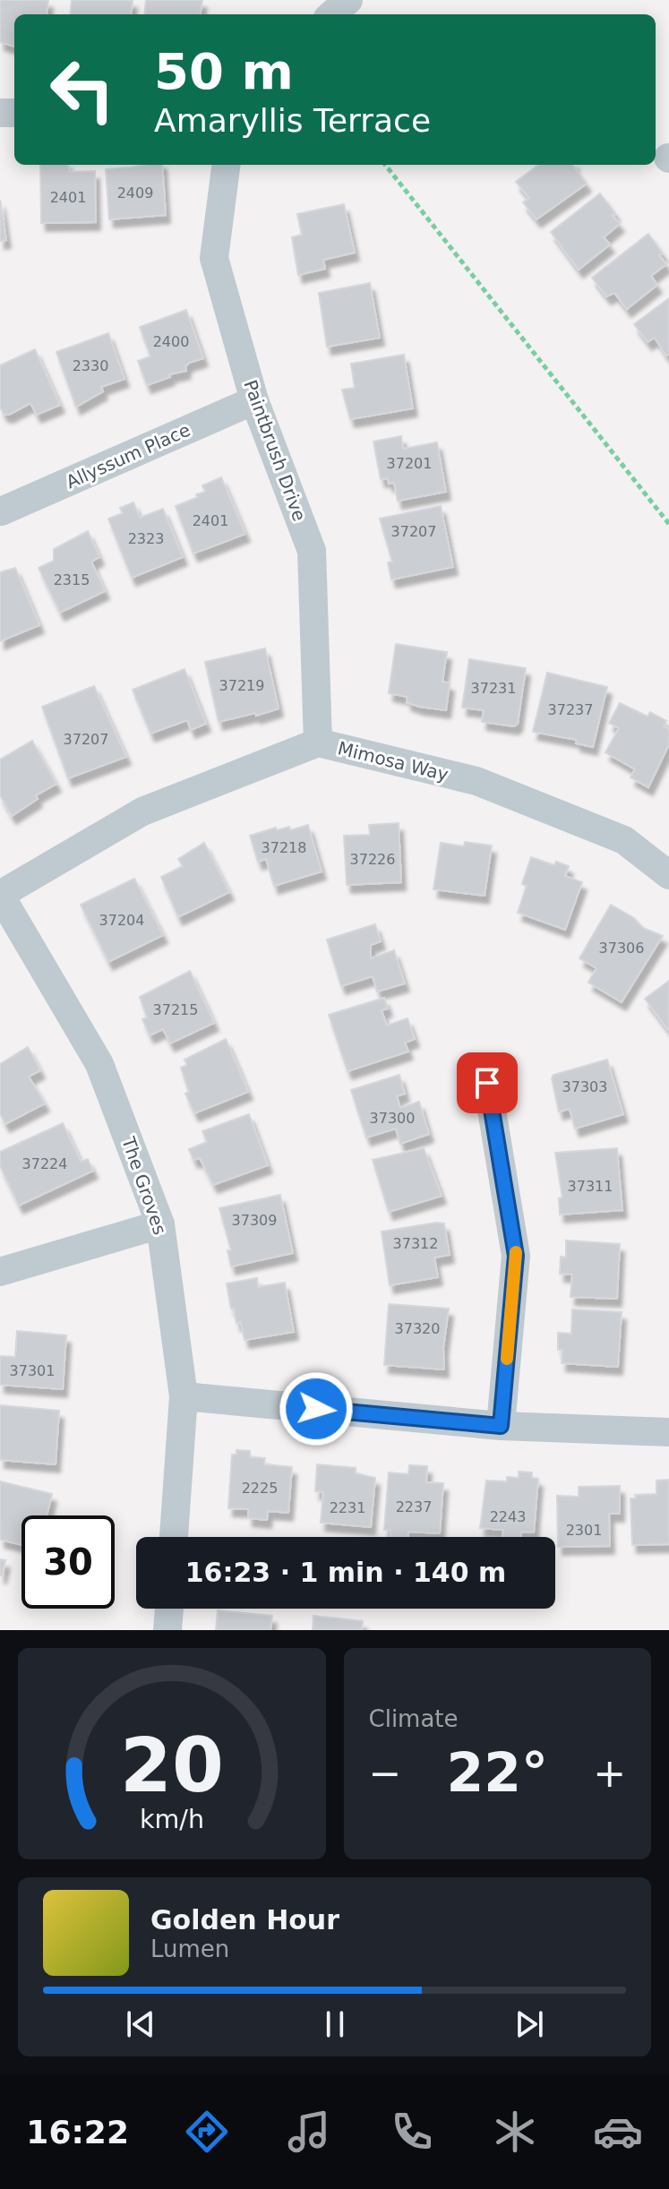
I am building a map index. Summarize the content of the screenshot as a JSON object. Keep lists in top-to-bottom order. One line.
{"streets":{"street":["Paintbrush Drive","Allyssum Place","Mimosa Way","The Groves"]},"crossings":[["Paintbrush Drive","Allyssum Place"],["Paintbrush Drive","Mimosa Way"],["Mimosa Way","The Groves"]],"house_numbers":["2409","2401","2400","2330","37201","2401","37207","2323","2315","37219","37231","37237","37207","37218","37226","37204","37306","37215","37303","37300","37224","37311","37309","37312","37320","37301","2225","2237","2231","2243","2301"],"page":{"turn":["50 m","Amaryllis Terrace"],"limit":"30","trip":"16:23 · 1 min · 140 m","tile":"Climate","heat":["−","22°","+"],"song":["Golden Hour","Lumen"],"tabs":"16:22","gauge":["20","km/h"]}}
